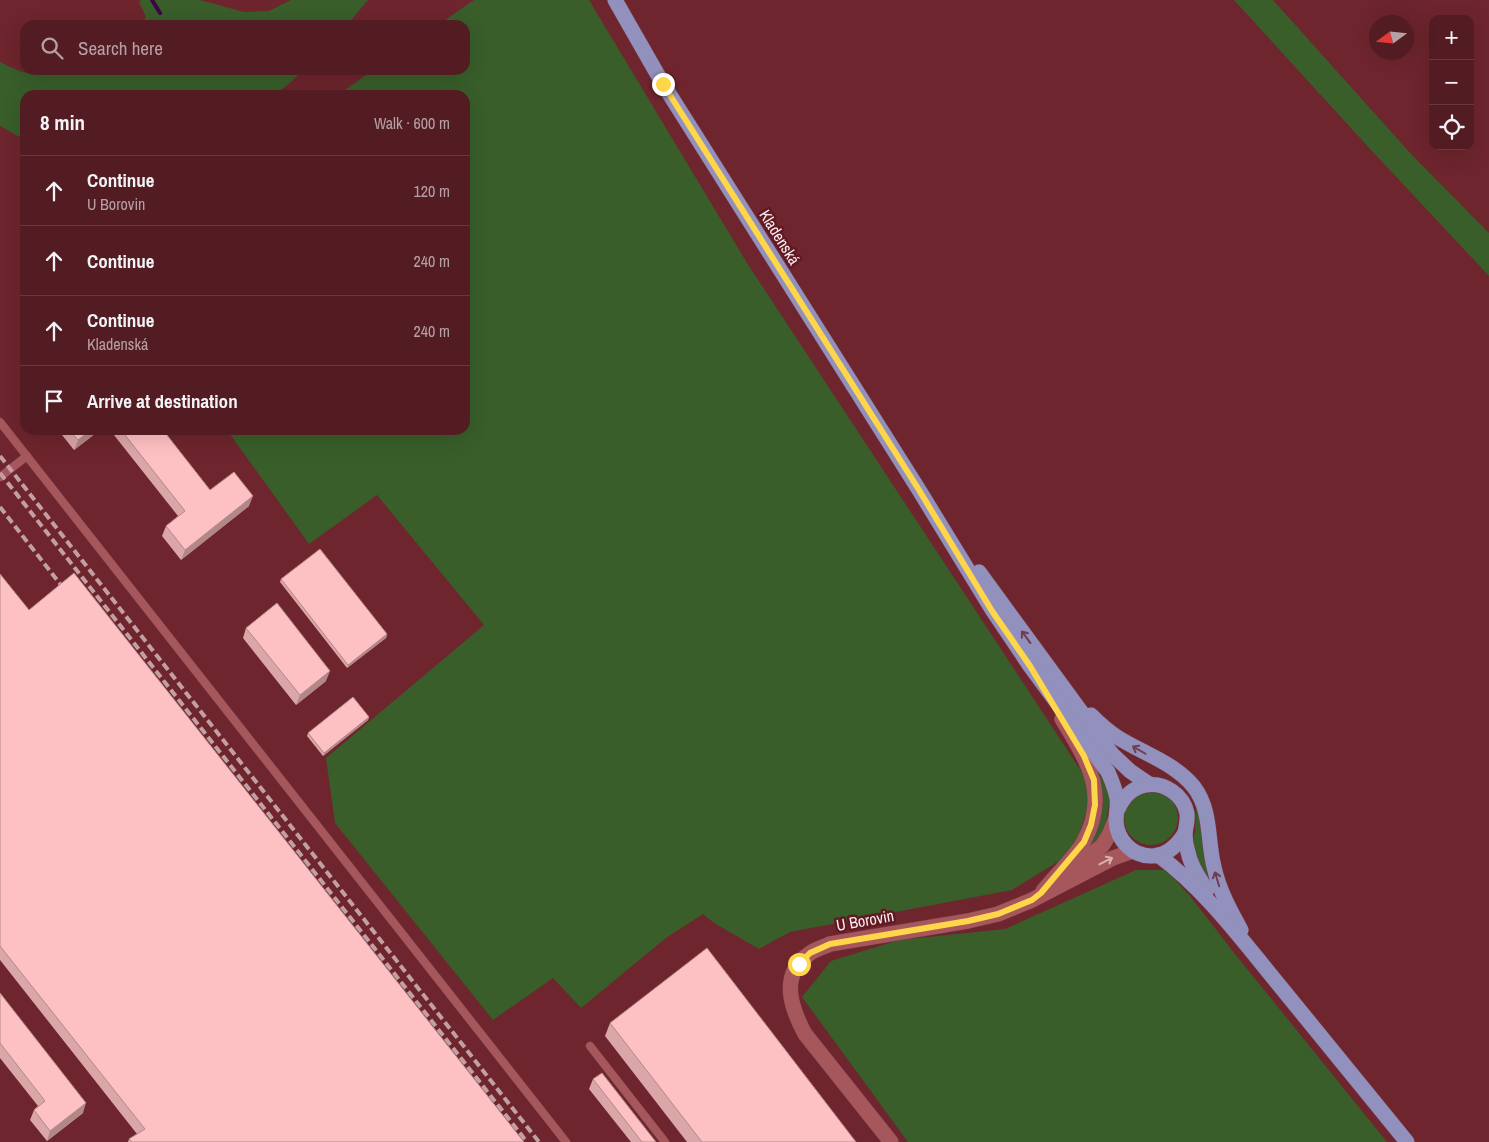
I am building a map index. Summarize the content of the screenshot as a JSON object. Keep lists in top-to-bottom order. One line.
{"streets":{"main road":["Kladenská"],"street":["U Borovin"]},"north":"left","page":{"map_buttons":["+","−"],"search":"Search here","heading":["8 min","Walk · 600 m"],"list":[["Continue","U Borovin","120 m"],["Continue","240 m"],["Continue","Kladenská","240 m"],"Arrive at destination"]}}
